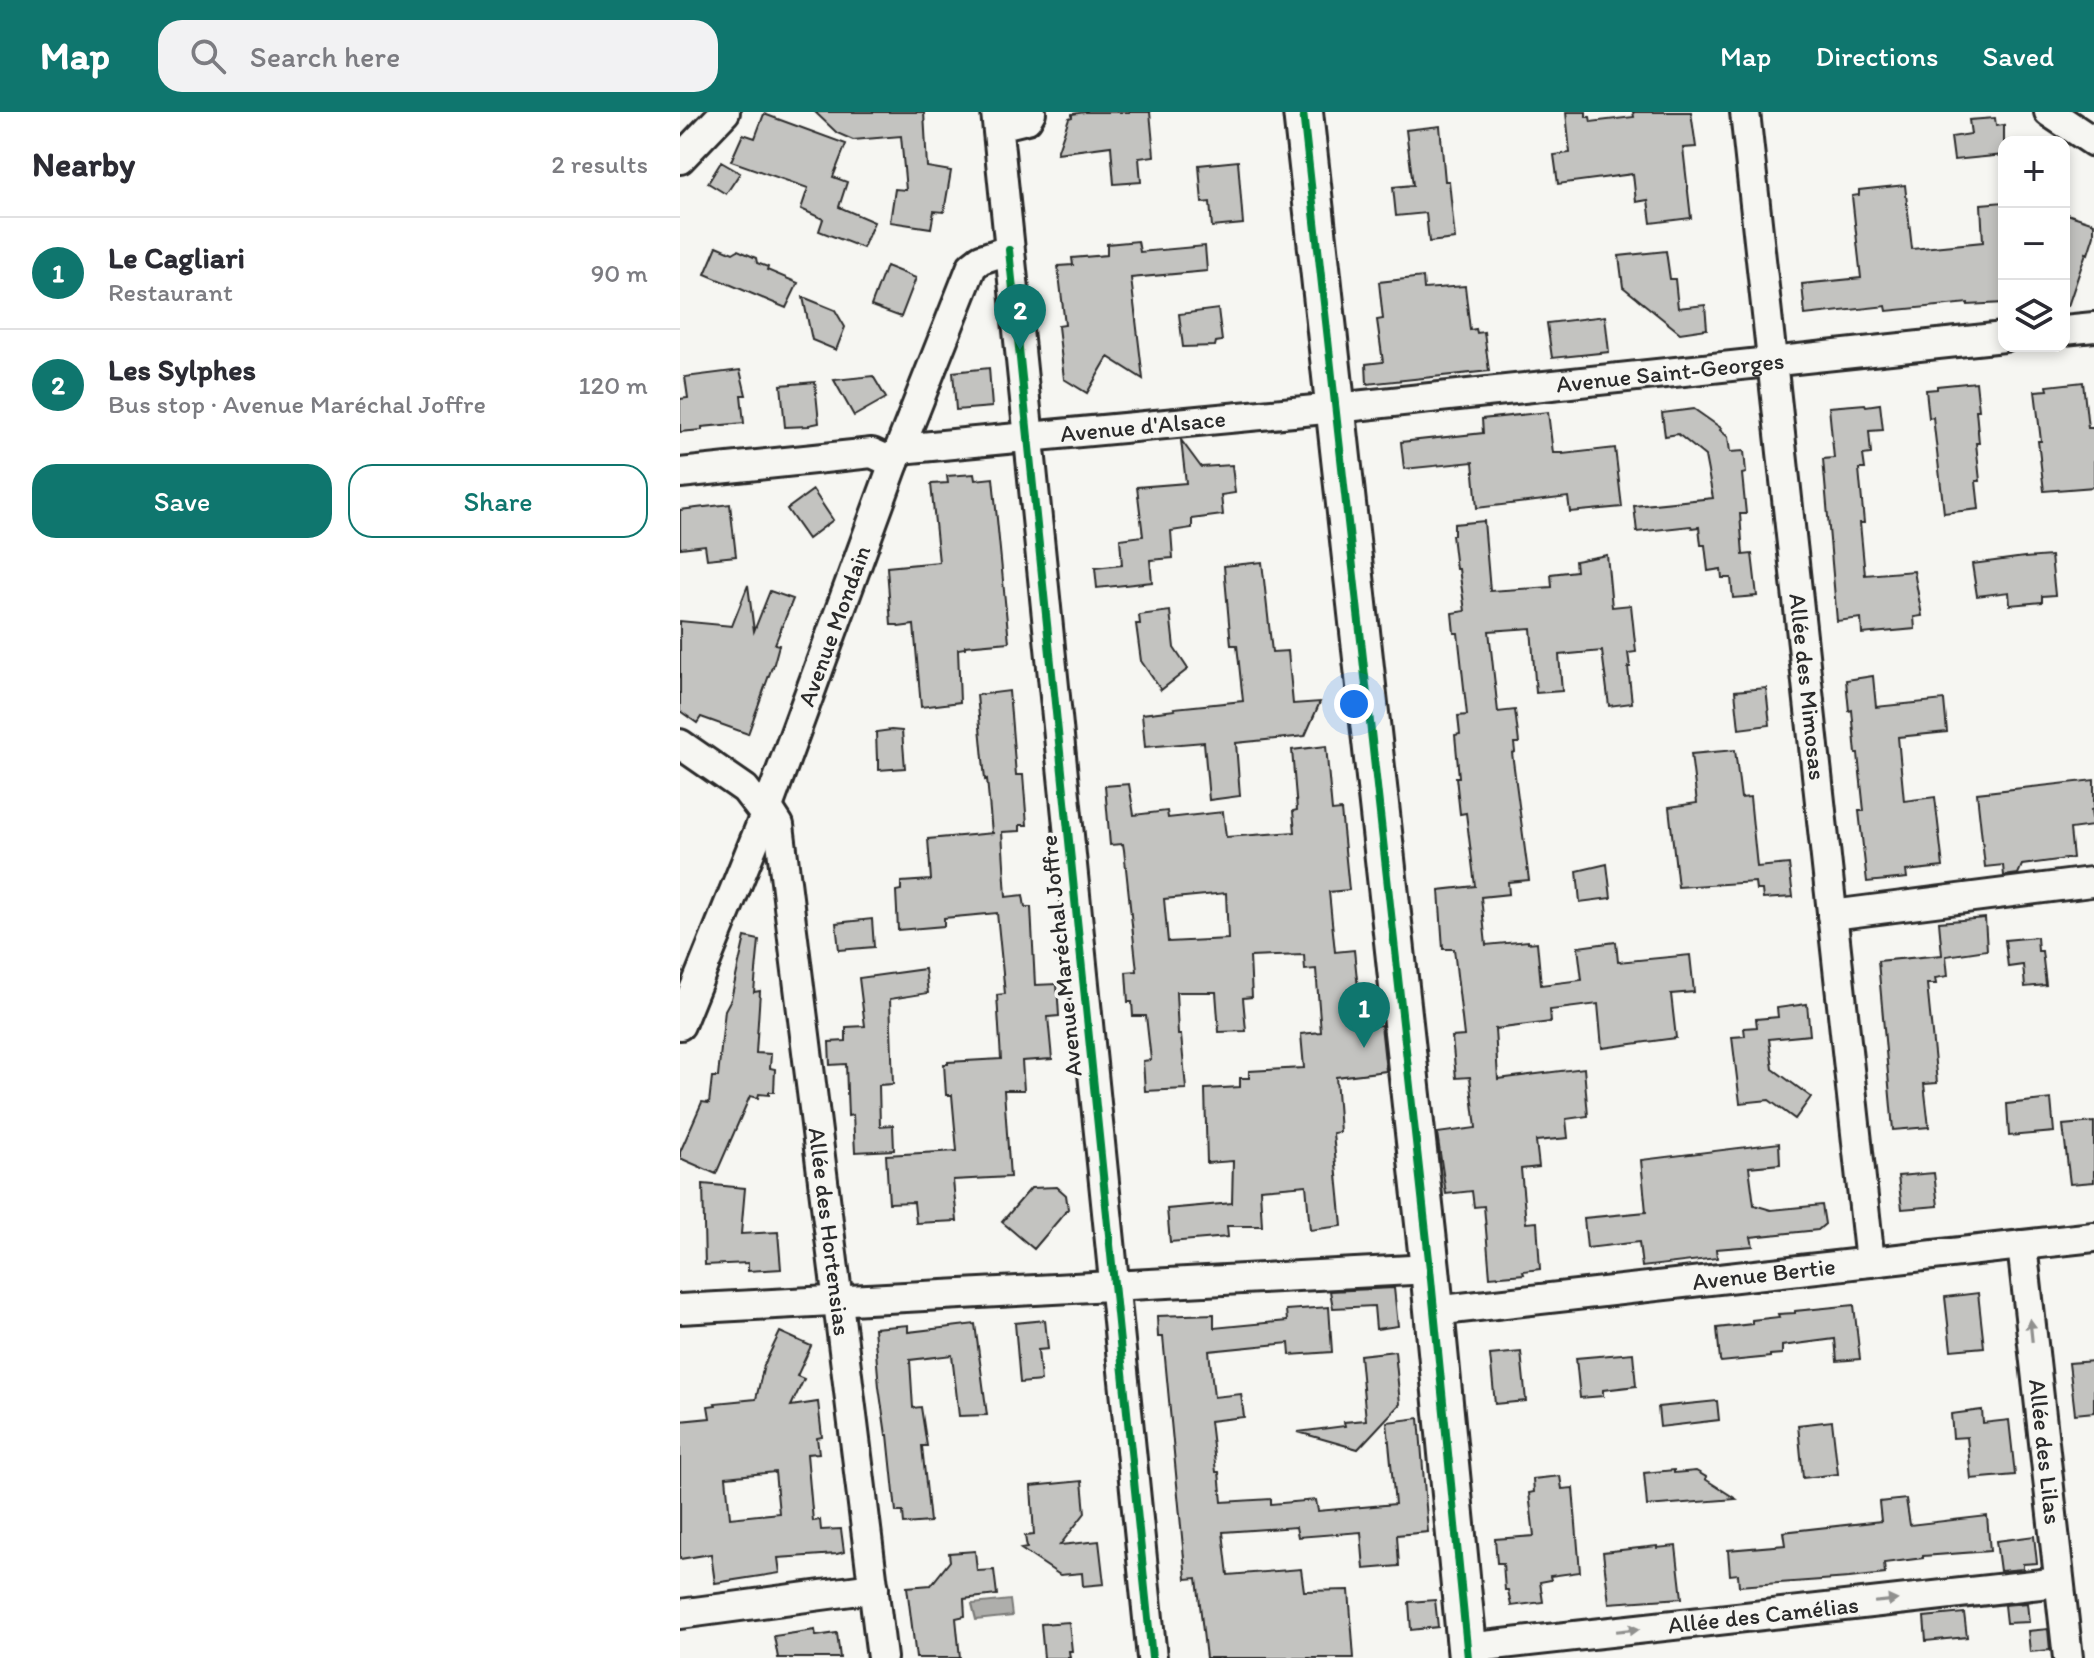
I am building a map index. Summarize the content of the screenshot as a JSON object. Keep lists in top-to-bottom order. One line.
{"streets":{"street":["Avenue Saint-Georges","Avenue d'Alsace","Avenue Mondain","Allée des Mimosas","Avenue Maréchal Joffre","Allée des Hortensias","Avenue Bertie","Allée des Lilas","Allée des Camélias"]},"crossings":[["Avenue Saint-Georges","Avenue d'Alsace"],["Avenue Saint-Georges","Allée des Mimosas"],["Avenue d'Alsace","Avenue Mondain"],["Avenue d'Alsace","Avenue Maréchal Joffre"],["Avenue Mondain","Avenue Maréchal Joffre"],["Avenue Mondain","Allée des Hortensias"],["Allée des Mimosas","Avenue Bertie"],["Avenue Bertie","Allée des Lilas"],["Allée des Lilas","Allée des Camélias"]],"one_way":["Allée des Lilas","Allée des Camélias"],"page":{"header":"Map","search":"Search here","nav":["Map","Directions","Saved"],"heading":["Nearby","2 results"],"map_buttons":["+","−"],"list":[{"mark":"1","name":"Le Cagliari","note":"Restaurant","value":"90 m"},{"mark":"2","name":"Les Sylphes","note":"Bus stop · Avenue Maréchal Joffre","value":"120 m"}],"pins":["2","1"],"buttons":["Save","Share"]}}
